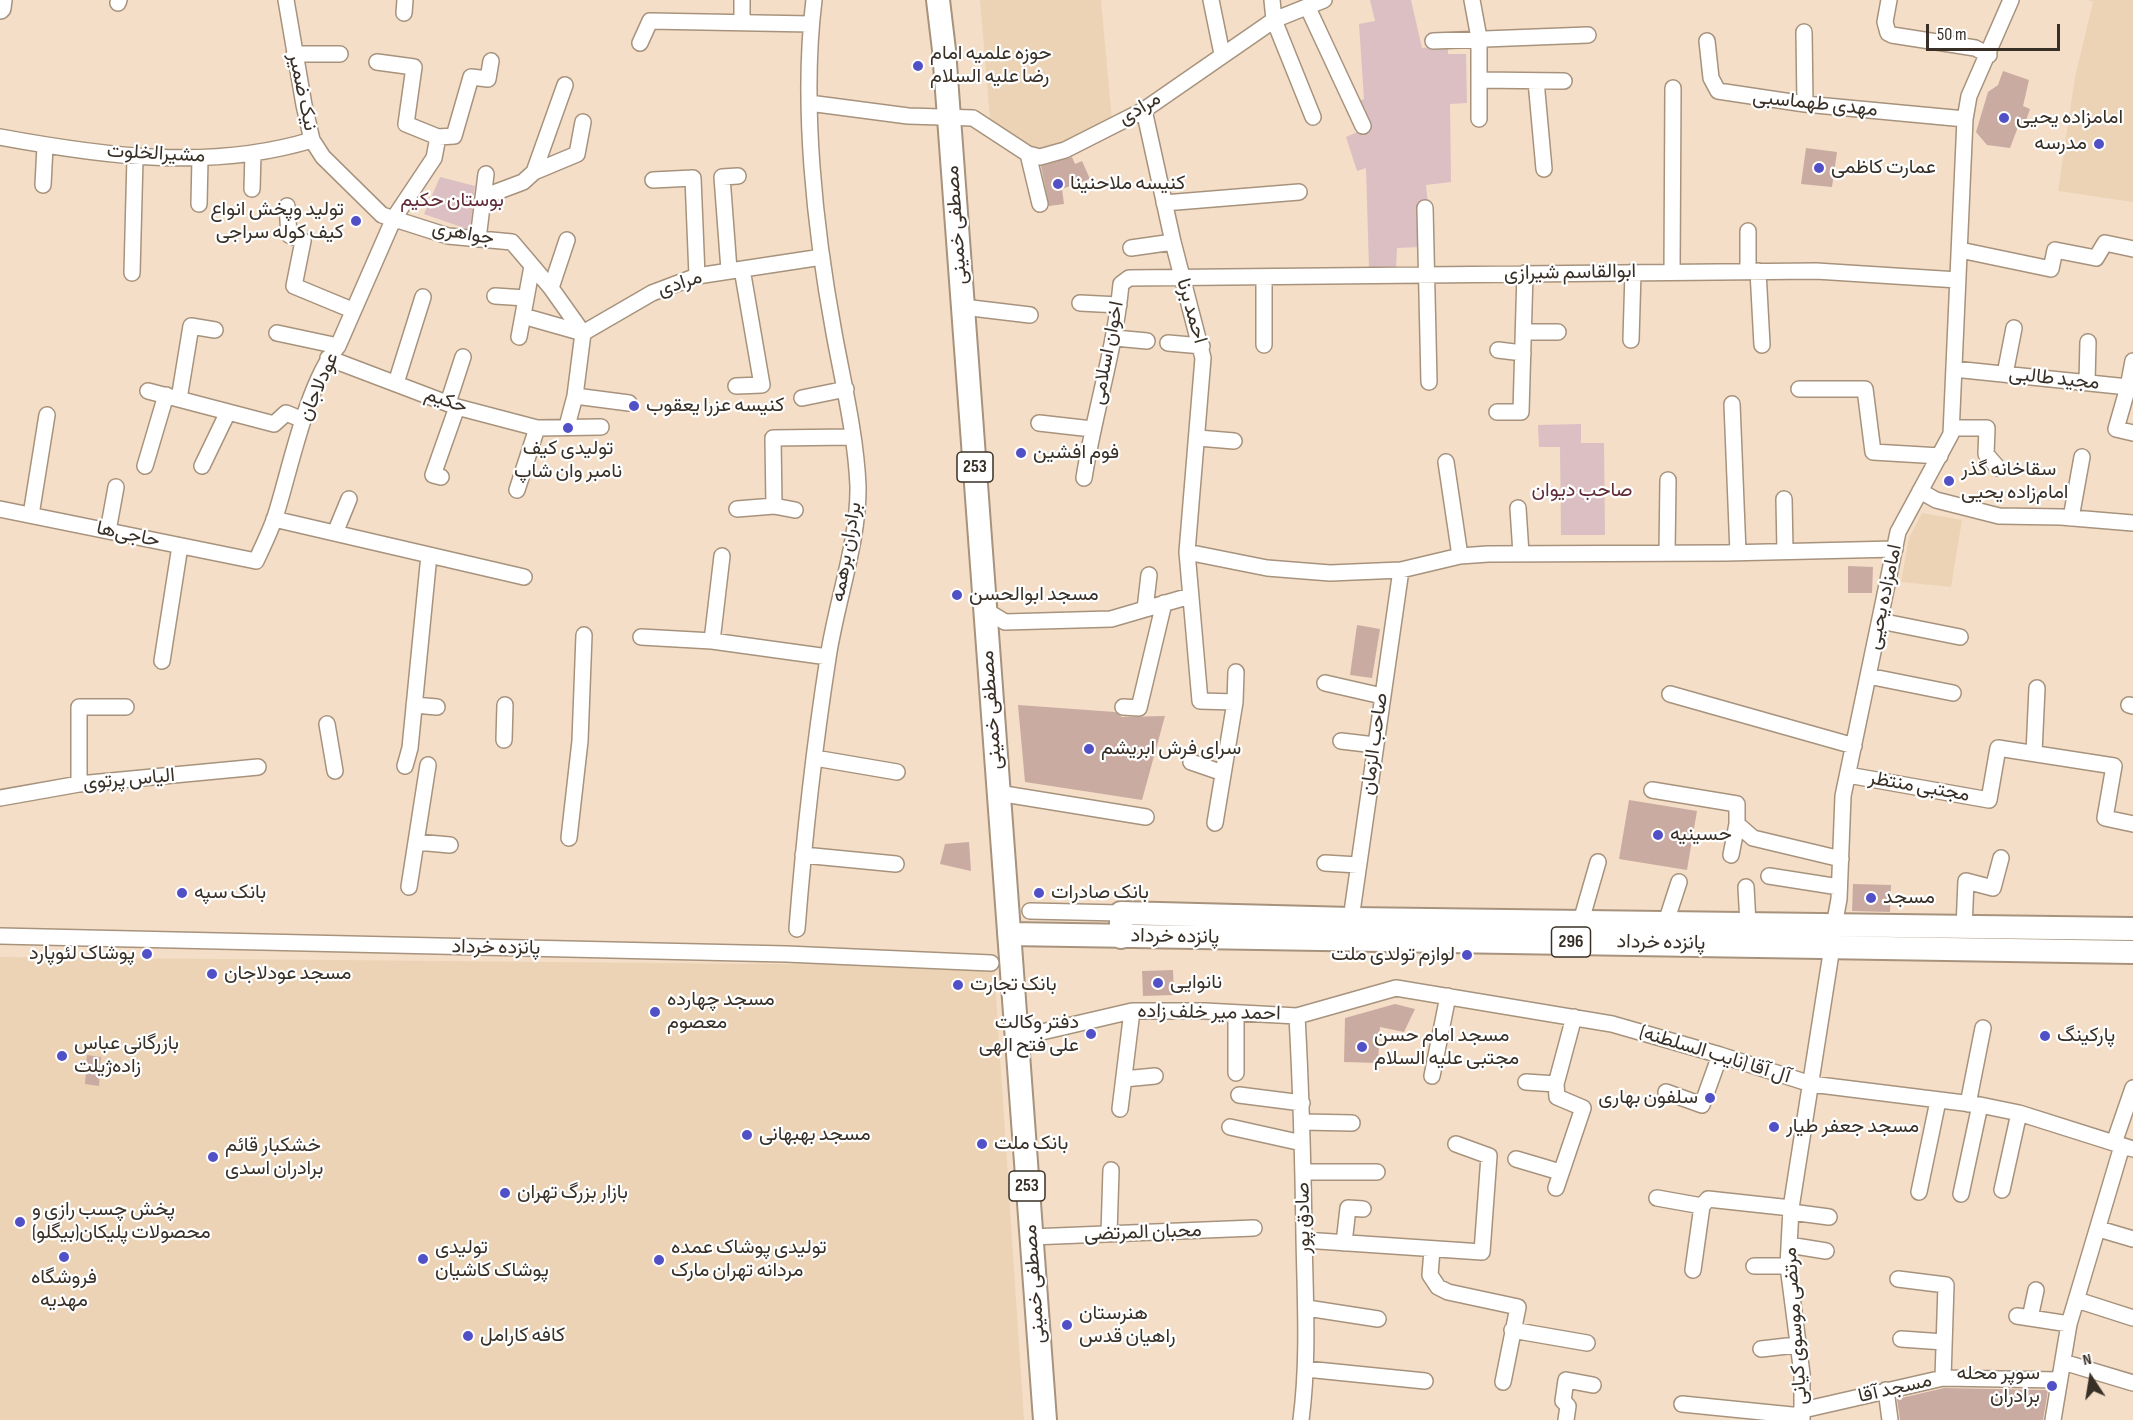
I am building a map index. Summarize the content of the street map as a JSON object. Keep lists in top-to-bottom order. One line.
{"streets":{"main road":["مصطفی خمینی","253","پانزده خرداد","296"],"street":["نیک ضمیر","مهدی طهماسبی","مرادی","مشیرالخلوت","جواهری","ابوالقاسم شیرازی","احمد برنا","اخوان اسلامی","مجید طالبی","عودلاجان","حکیم","حاجی‌ها","برادران برهمه","امامزاده یحیی","صاحب الزمان","الیاس پرتوی","مجتبی منتظر","احمد میر خلف زاده","آل آقا (نایب السلطنه)","صادق پور","محبان المرتضی","مرتضی موسوی کیانی","مسجد آقا"]},"crossings":[["نیک ضمیر","مشیرالخلوت"],["نیک ضمیر","جواهری"],["نیک ضمیر","عودلاجان"],["مهدی طهماسبی","امامزاده یحیی"],["مرادی","جواهری"],["مرادی","احمد برنا"],["مرادی","برادران برهمه"],["مصطفی خمینی","پانزده خرداد"],["مصطفی خمینی","احمد میر خلف زاده"],["مصطفی خمینی","محبان المرتضی"],["جواهری","عودلاجان"],["ابوالقاسم شیرازی","احمد برنا"],["ابوالقاسم شیرازی","اخوان اسلامی"],["ابوالقاسم شیرازی","امامزاده یحیی"],["احمد برنا","اخوان اسلامی"],["مجید طالبی","امامزاده یحیی"],["عودلاجان","حکیم"],["عودلاجان","حاجی‌ها"],["امامزاده یحیی","مجتبی منتظر"],["امامزاده یحیی","پانزده خرداد"],["امامزاده یحیی","مرتضی موسوی کیانی"],["صاحب الزمان","پانزده خرداد"],["پانزده خرداد","مرتضی موسوی کیانی"],["احمد میر خلف زاده","آل آقا (نایب السلطنه)"],["احمد میر خلف زاده","صادق پور"],["آل آقا (نایب السلطنه)","صادق پور"],["آل آقا (نایب السلطنه)","مرتضی موسوی کیانی"],["مرتضی موسوی کیانی","مسجد آقا"]],"parks":["بوستان حکیم","صاحب دیوان"],"places":["حوزه علمیه امام رضا علیه السلام","امامزاده یحیی","مدرسه","عمارت کاظمی","کنیسه ملاحنینا","تولید وپخش انواع کیف کوله سراجی","کنیسه عزرا یعقوب","تولیدی کیف نامبر وان شاپ","فوم افشین","سقاخانه گذر امام‌زاده یحیی","مسجد ابوالحسن","سرای فرش ابریشم","حسینیه","بانک سپه","بانک صادرات","مسجد","پوشاک لئوپارد","لوازم تولدی ملت","مسجد عودلاجان","نانوایی","بانک تجارت","مسجد چهارده معصوم","دفتر وکالت علی فتح الهی","پارکینگ","مسجد امام حسن مجتبی علیه السلام","بازرگانی عباس زاده‌ژیلت","سلفون بهاری","مسجد جعفر طیار","مسجد بهبهانی","بانک ملت","خشکبار قائم برادران اسدی","بازار بزرگ تهران","پخش چسب رازی و محصولات پلیکان(بیگلو)","فروشگاه مهدیه","تولیدی پوشاک کاشیان","تولیدی پوشاک عمده مردانه تهران مارک","هنرستان راهیان قدس","کافه کارامل","سوپر محله برادران"],"scale_bar":"50 m","north":"top"}
